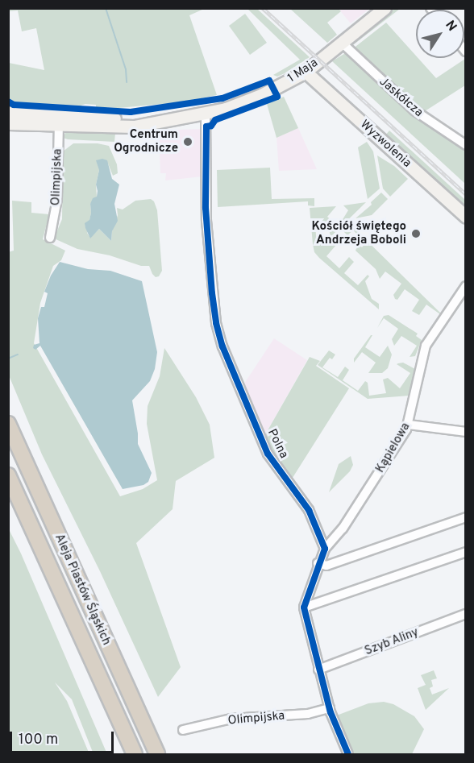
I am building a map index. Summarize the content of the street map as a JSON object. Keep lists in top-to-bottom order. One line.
{"streets":{"highway":["Aleja Piastów Śląskich"],"main road":["1 Maja","Wyzwolenia"],"street":["Jaskółcza","Olimpijska","Polna","Kąpielowa","Szyb Aliny"]},"crossings":[["1 Maja","Jaskółcza"],["1 Maja","Wyzwolenia"],["1 Maja","Olimpijska"],["1 Maja","Polna"],["Polna","Kąpielowa"]],"places":["Centrum Ogrodnicze","Kościół świętego Andrzeja Boboli"],"scale_bar":"100 m","north":"top right"}
